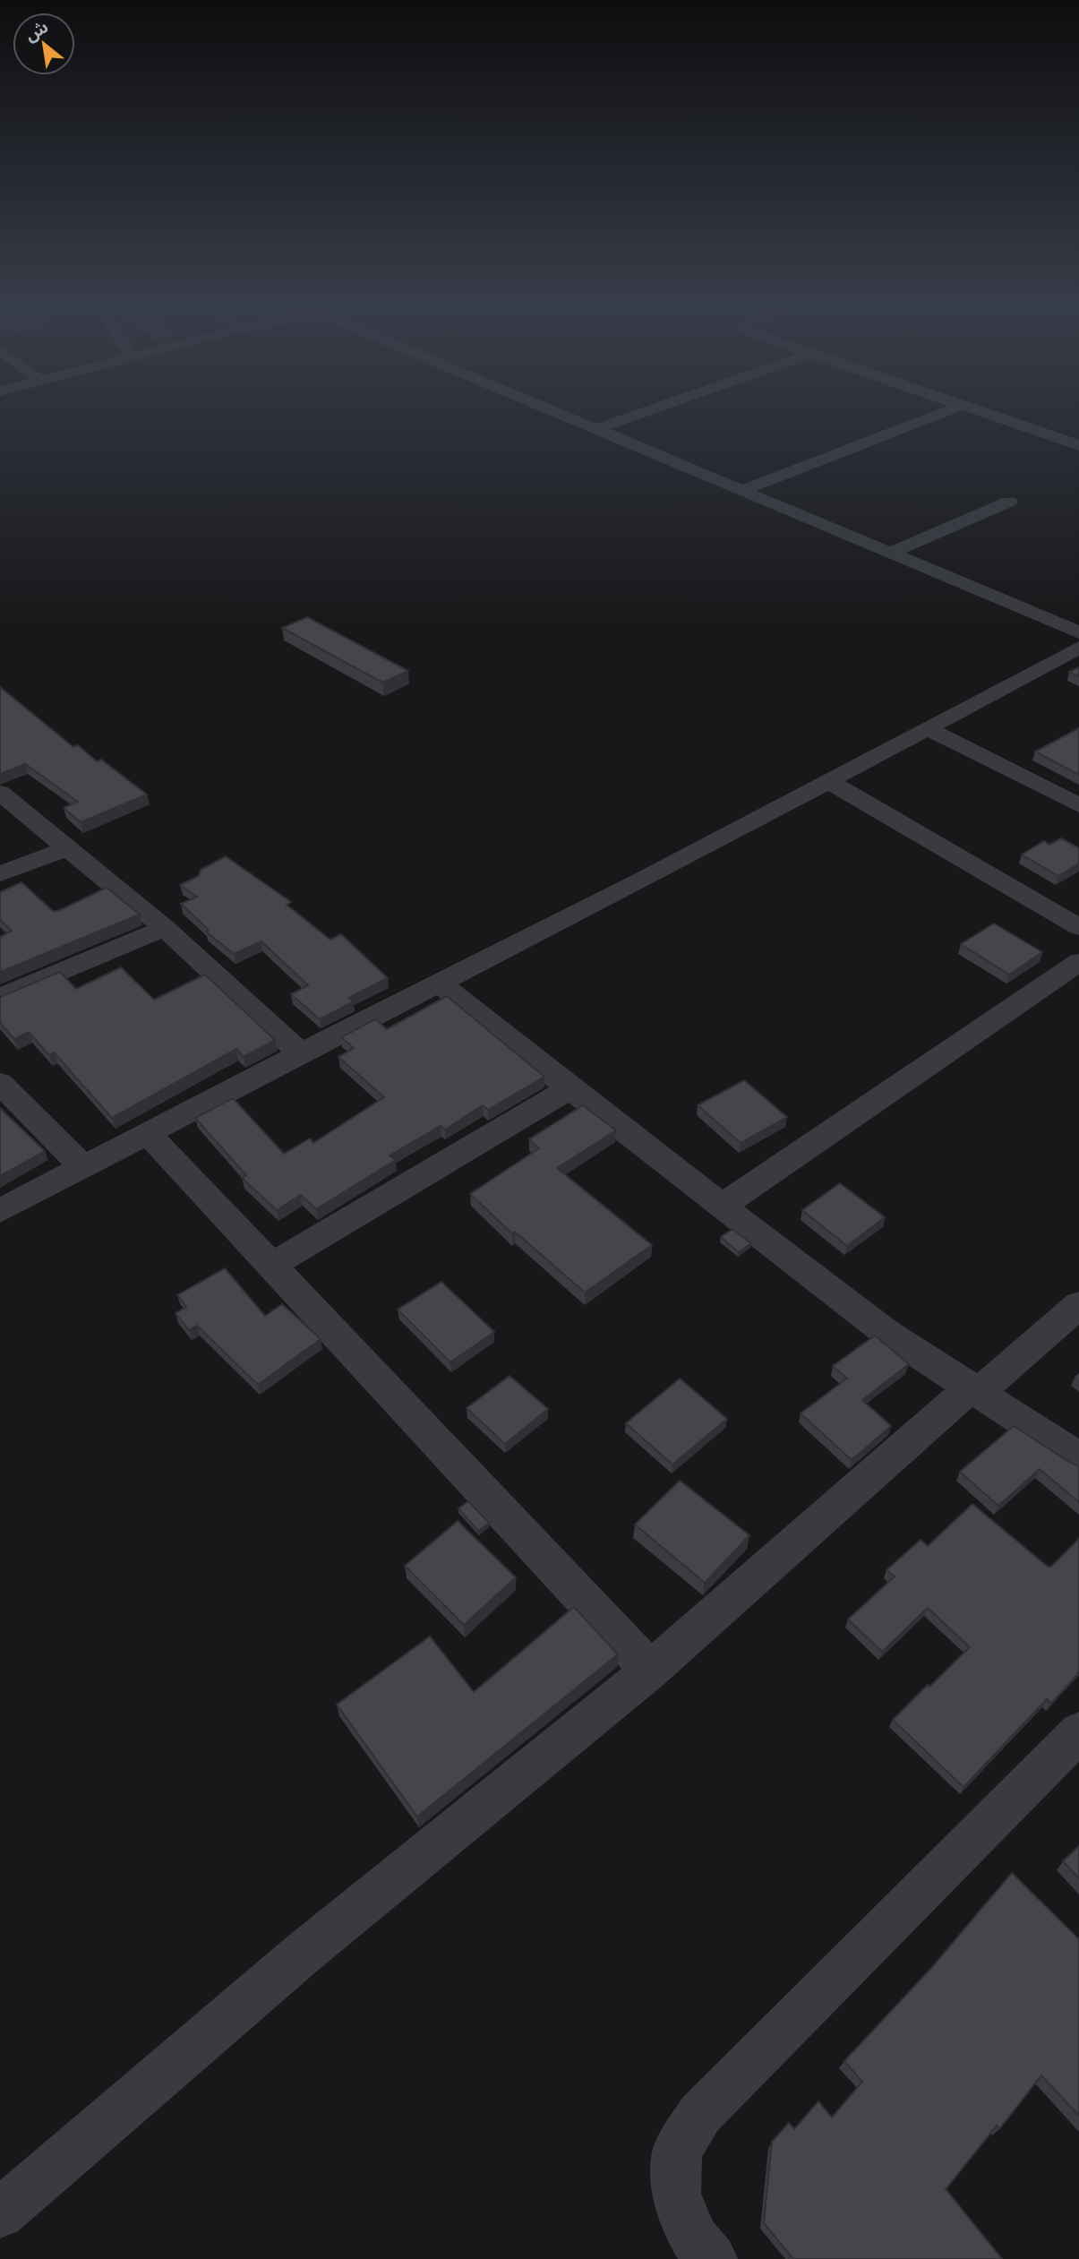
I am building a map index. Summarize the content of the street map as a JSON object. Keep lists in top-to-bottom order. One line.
{"north":"top left"}
